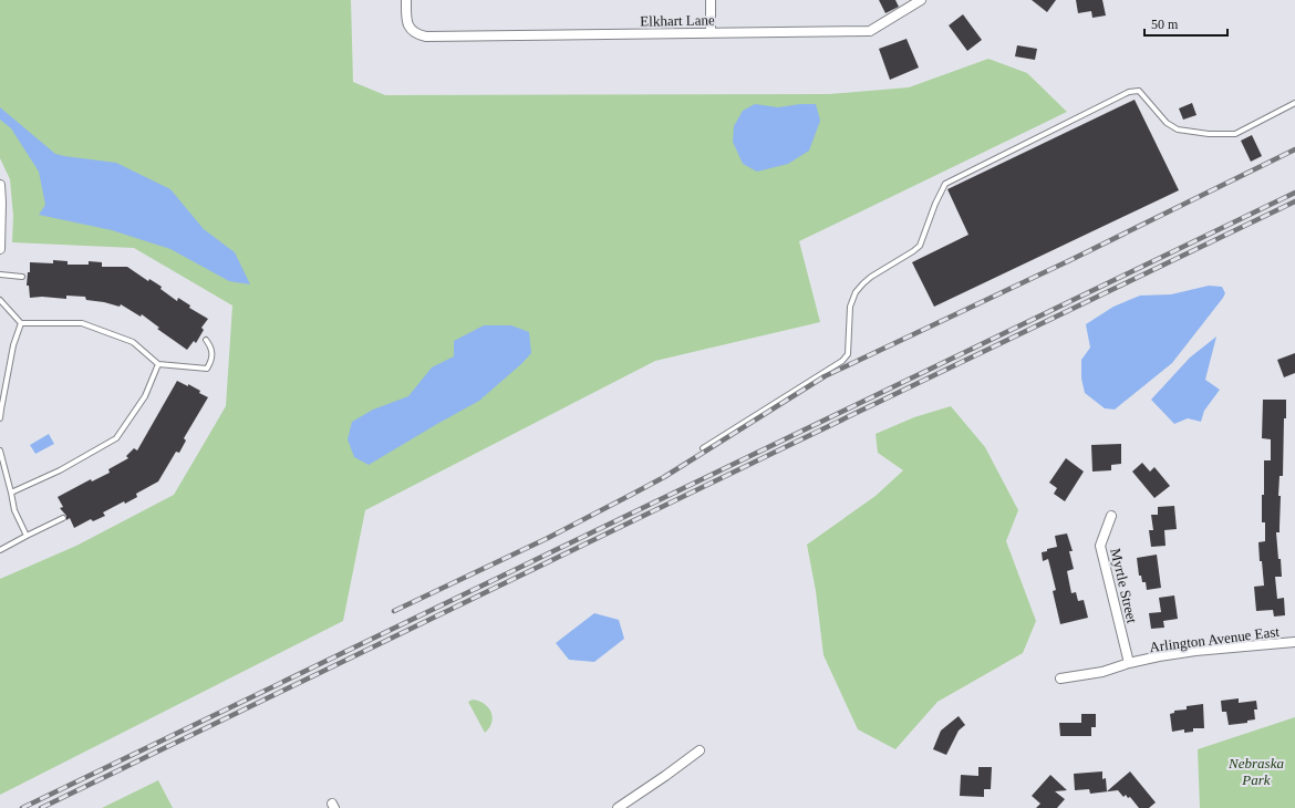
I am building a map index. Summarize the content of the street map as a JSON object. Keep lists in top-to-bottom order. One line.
{"streets":{"street":["Elkhart Lane","Myrtle Street","Arlington Avenue East"]},"crossings":[["Myrtle Street","Arlington Avenue East"]],"parks":["Nebraska Park"],"scale_bar":"50 m"}
